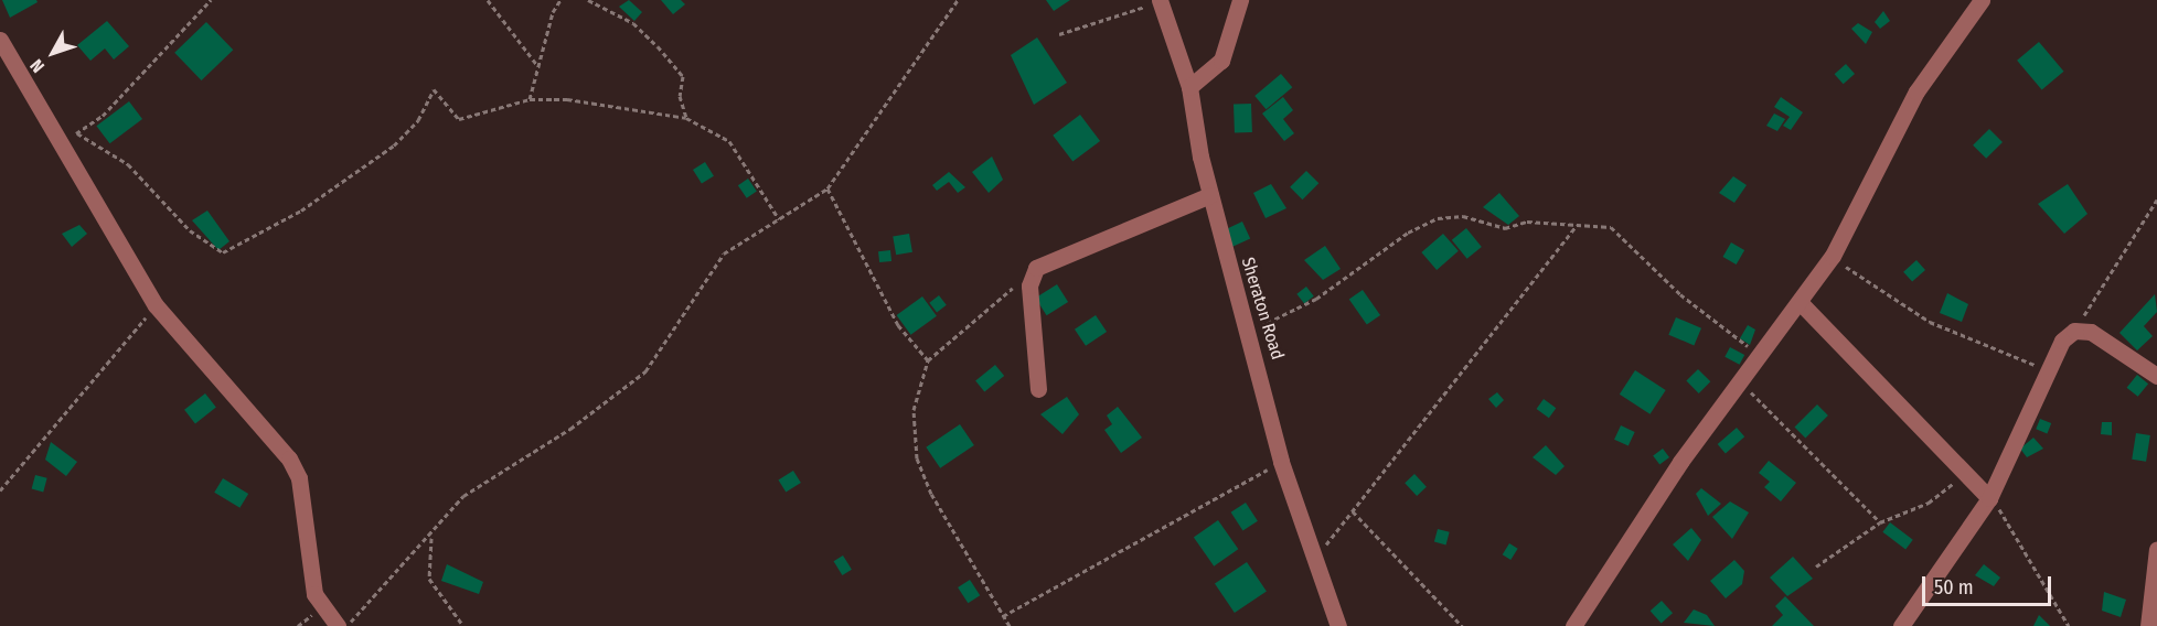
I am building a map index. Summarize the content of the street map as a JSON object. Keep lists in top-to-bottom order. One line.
{"streets":{"street":["Sheraton Road"]},"scale_bar":"50 m","north":"bottom left"}
